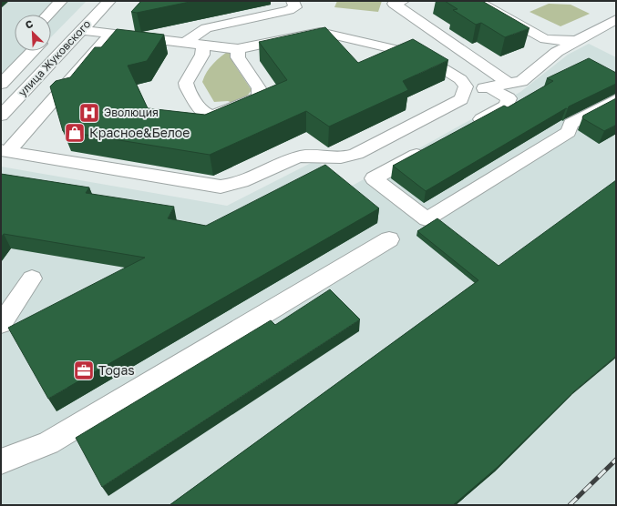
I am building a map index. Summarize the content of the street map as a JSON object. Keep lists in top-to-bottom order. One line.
{"streets":{"street":["улица Жуковского"]},"places":{"hospital":["Эволюция"],"shop":["Красное&Белое"],"office":["Togas"]},"north":"top left"}
